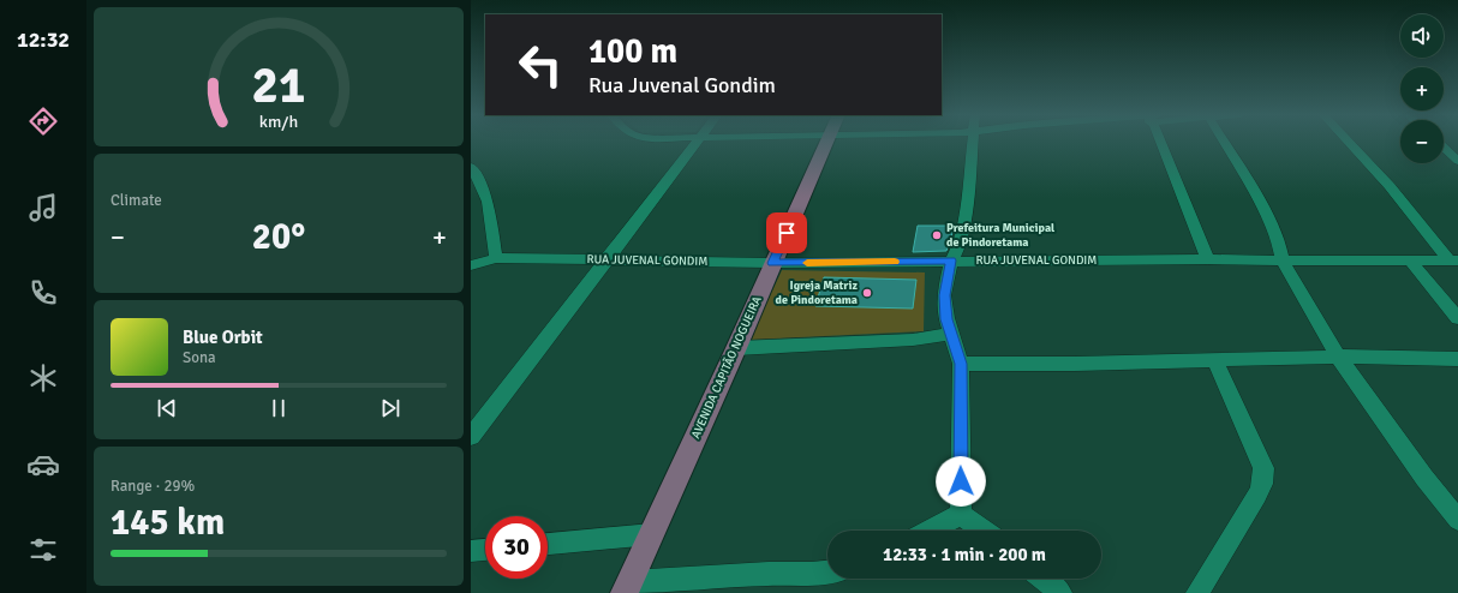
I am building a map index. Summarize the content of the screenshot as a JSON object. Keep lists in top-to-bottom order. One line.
{"streets":{"main road":["AVENIDA CAPITÃO NOGUEIRA"],"street":["RUA JUVENAL GONDIM"]},"crossings":[["RUA JUVENAL GONDIM","AVENIDA CAPITÃO NOGUEIRA"]],"places":["Prefeitura Municipal de Pindoretama","Igreja Matriz de Pindoretama"],"page":{"tabs":"12:32","map_buttons":["+","−"],"turn":["100 m","Rua Juvenal Gondim"],"tile":["Climate",["Range · 29%","145 km"]],"heat":["−","20°","+"],"song":["Blue Orbit","Sona"],"limit":"30","trip":"12:33 · 1 min · 200 m","gauge":["21","km/h"]}}
